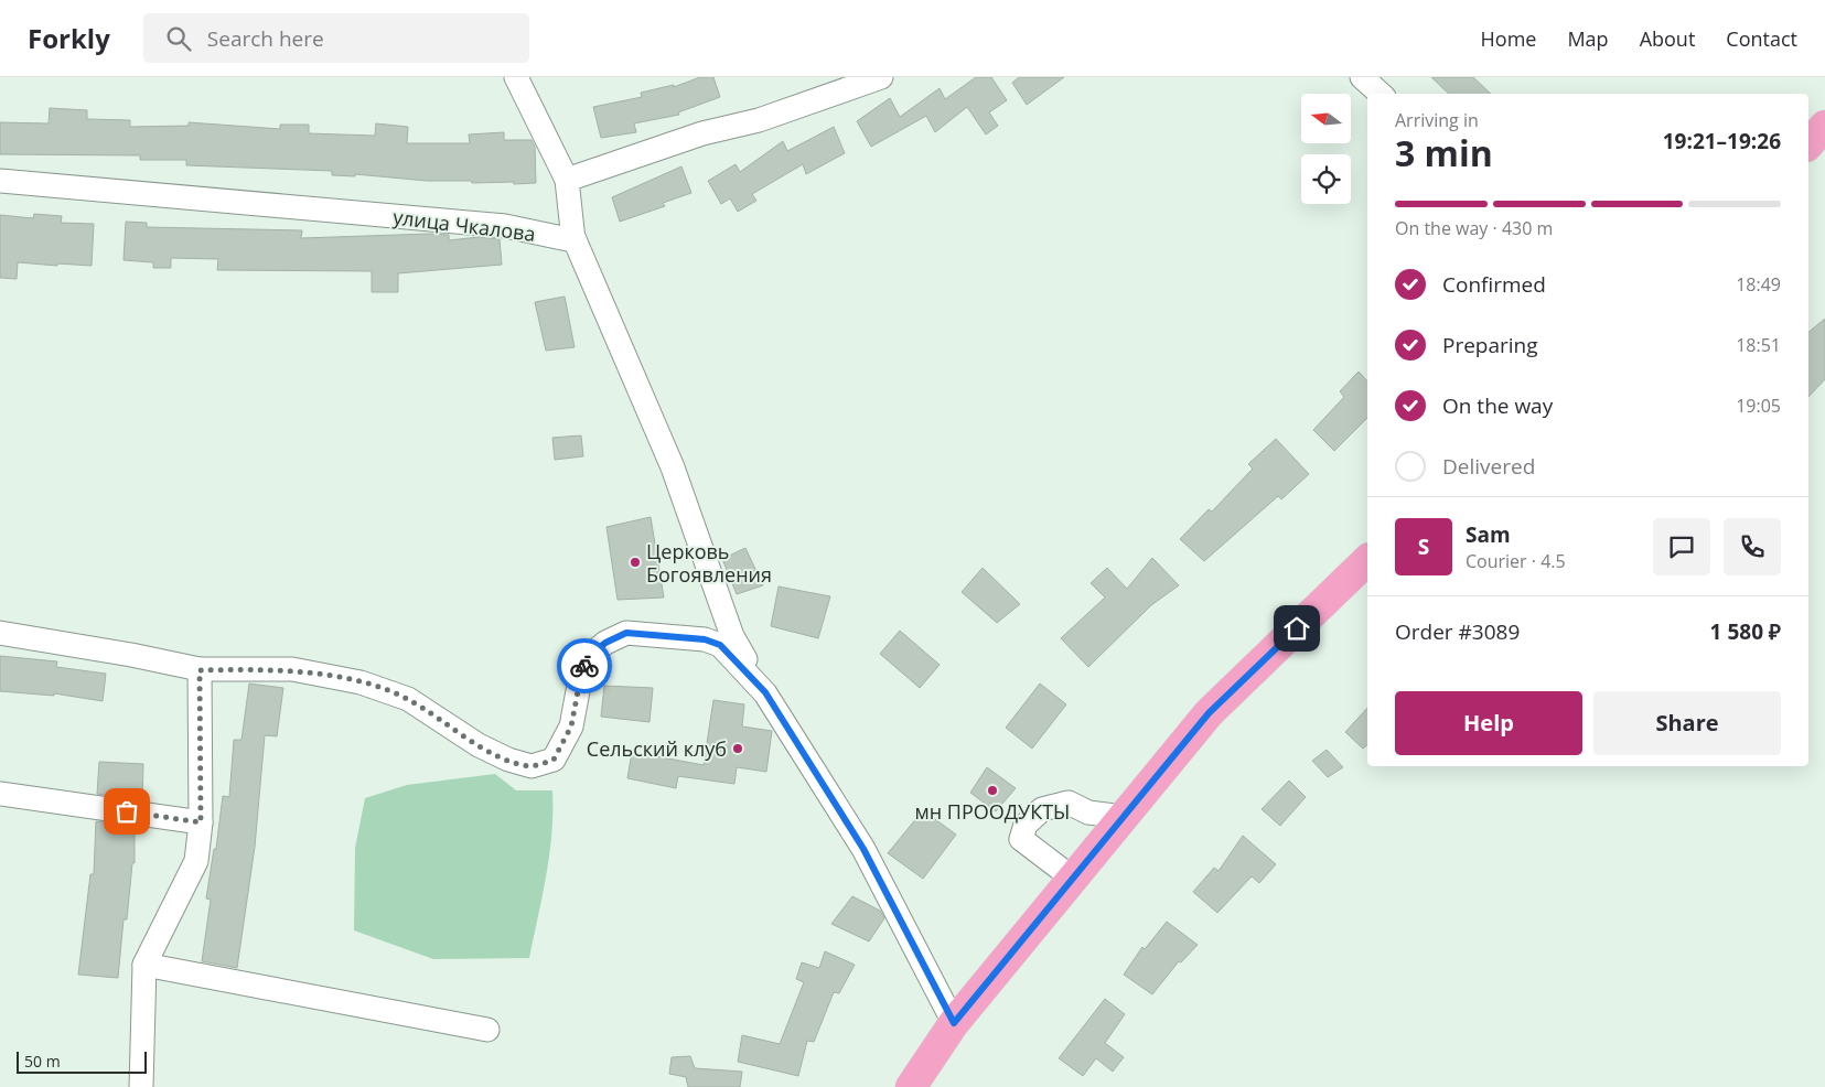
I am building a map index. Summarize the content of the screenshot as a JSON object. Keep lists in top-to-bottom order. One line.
{"streets":{"street":["улица Чкалова"]},"places":["Церковь Богоявления","Сельский клуб","мн ПРООДУКТЫ"],"scale_bar":"50 m","north":"left","page":{"header":"Forkly","search":"Search here","nav":["Home","Map","About","Contact"],"heading":["3 min","Arriving in","19:21–19:26"],"panel":["Sam","Courier · 4.5","Order #3089","1 580 ₽"],"bar":"On the way · 430 m","list":[["Confirmed","18:49"],["Preparing","18:51"],["On the way","19:05"],"Delivered"],"round":"S","buttons":["Help","Share"],"scale":"50 m"}}
